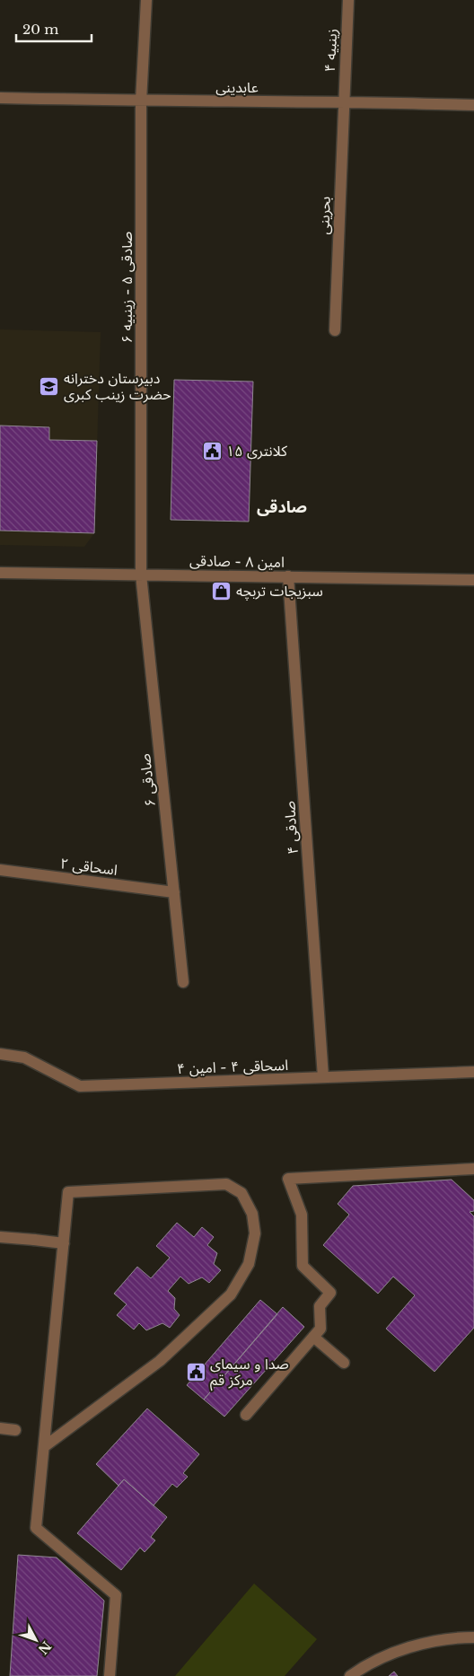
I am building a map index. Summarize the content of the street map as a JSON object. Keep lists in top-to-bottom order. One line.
{"streets":{"street":["زینبیه ۴","عابدینی","بحرینی","صادقی ۵ - زینبیه ۶","امین ۸ - صادقی","صادقی ۶","صادقی ۴","اسحاقی ۲","اسحاقی ۴ - امین ۴"]},"crossings":[["زینبیه ۴","عابدینی"],["زینبیه ۴","بحرینی"],["عابدینی","بحرینی"],["عابدینی","صادقی ۵ - زینبیه ۶"],["صادقی ۵ - زینبیه ۶","امین ۸ - صادقی"],["صادقی ۵ - زینبیه ۶","صادقی ۶"],["امین ۸ - صادقی","صادقی ۶"],["امین ۸ - صادقی","صادقی ۴"],["صادقی ۶","اسحاقی ۲"],["صادقی ۴","اسحاقی ۴ - امین ۴"]],"districts":["صادقی"],"places":{"school or university":["دبیرستان دخترانه حضرت زینب کبری"],"public building":["کلانتری ۱۵","صدا و سیمای مرکز قم"],"shop":["سبزیجات تربچه"]},"scale_bar":"20 m","north":"bottom right"}
